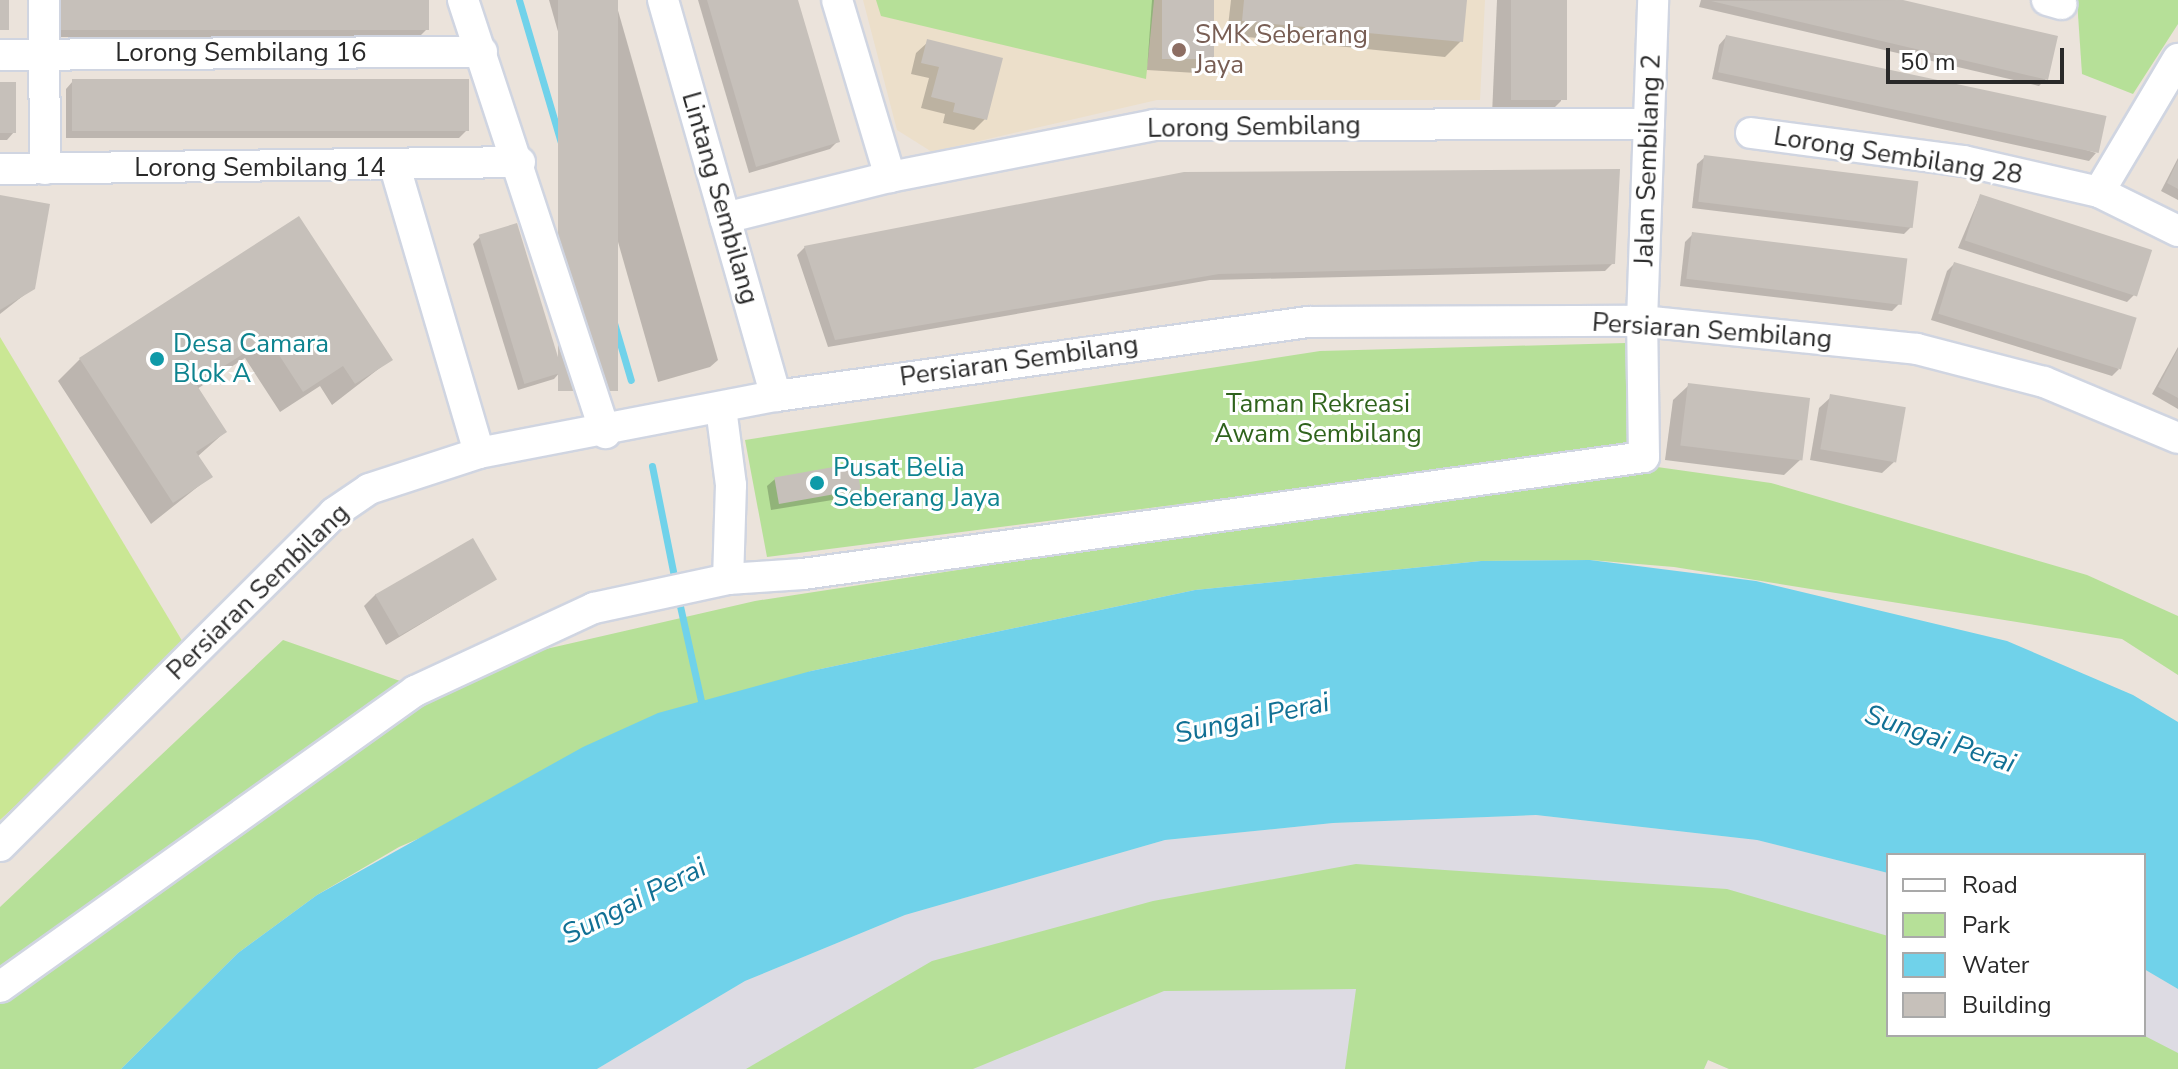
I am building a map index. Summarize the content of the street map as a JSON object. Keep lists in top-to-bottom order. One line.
{"streets":{"street":["Lorong Sembilang 16","Lorong Sembilang","Lorong Sembilang 28","Jalan Sembilang 2","Lorong Sembilang 14","Lintang Sembilang","Persiaran Sembilang"]},"crossings":[["Lorong Sembilang","Jalan Sembilang 2"],["Lorong Sembilang","Lintang Sembilang"],["Jalan Sembilang 2","Persiaran Sembilang"],["Lintang Sembilang","Persiaran Sembilang"]],"water":["Sungai Perai"],"parks":["Taman Rekreasi Awam Sembilang"],"places":["SMK Seberang Jaya","Desa Camara Blok A","Pusat Belia Seberang Jaya"],"legend":["Road","Park","Water","Building"],"scale_bar":"50 m"}
